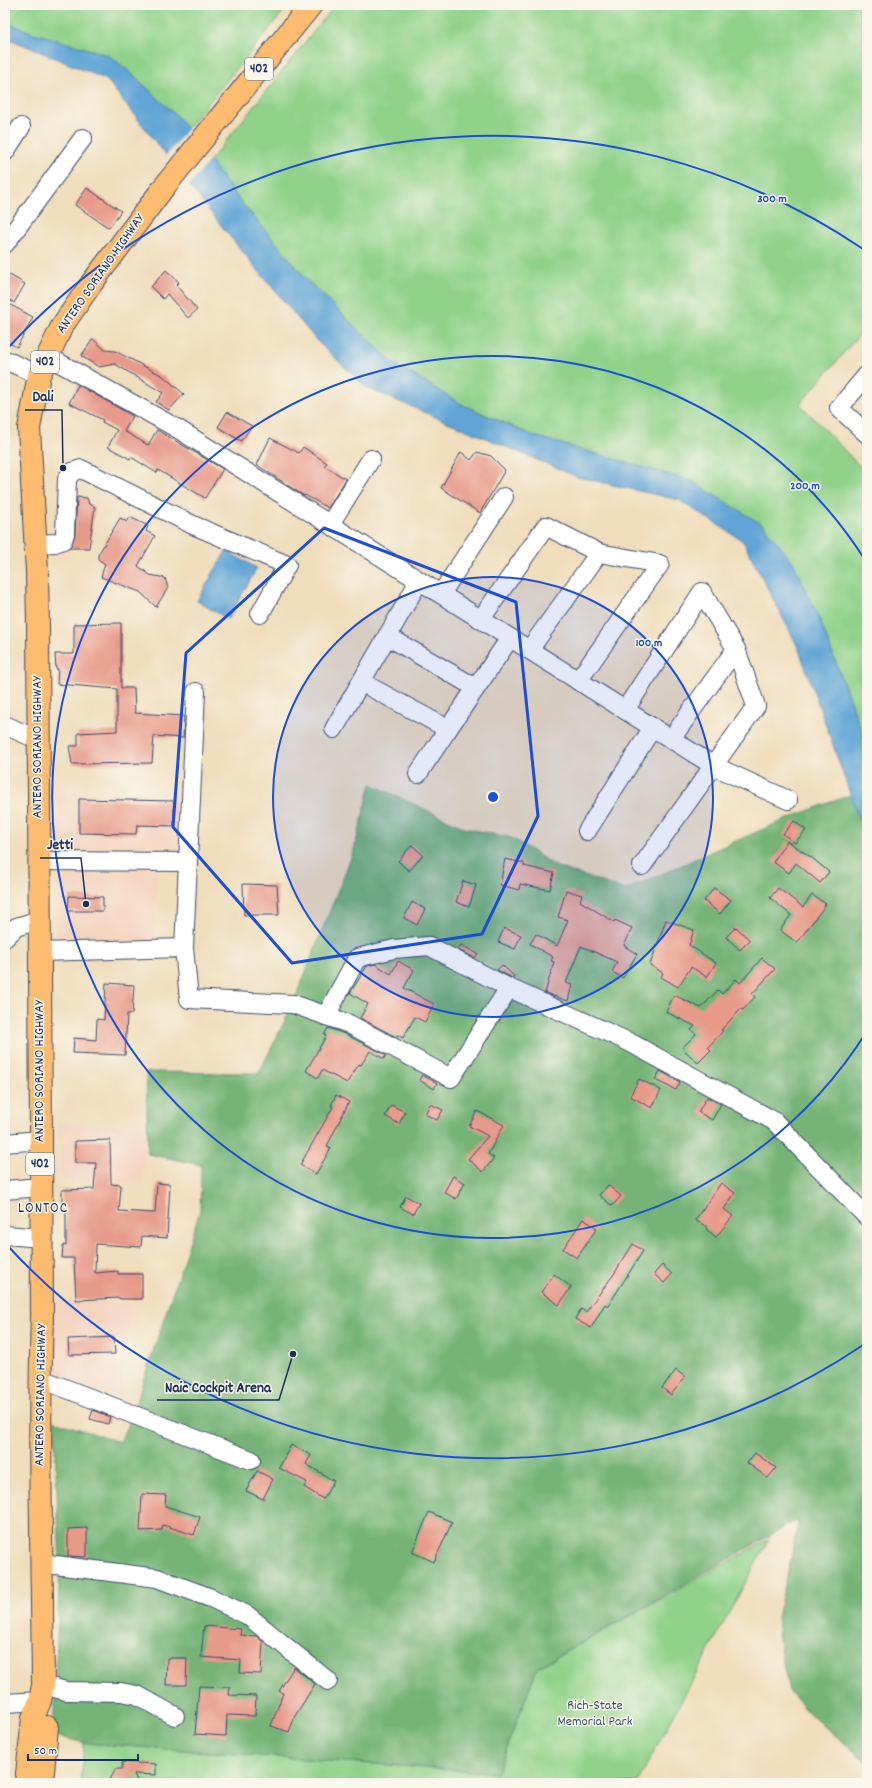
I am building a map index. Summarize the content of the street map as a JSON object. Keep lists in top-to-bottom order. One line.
{"streets":{"main road":["402","ANTERO SORIANO HIGHWAY"]},"districts":["LONTOC"],"parks":["Rich-State Memorial Park"],"places":["Dali","Jetti","Naic Cockpit Arena"],"scale_bar":"50 m","rings":["300 m","200 m","100 m"]}
